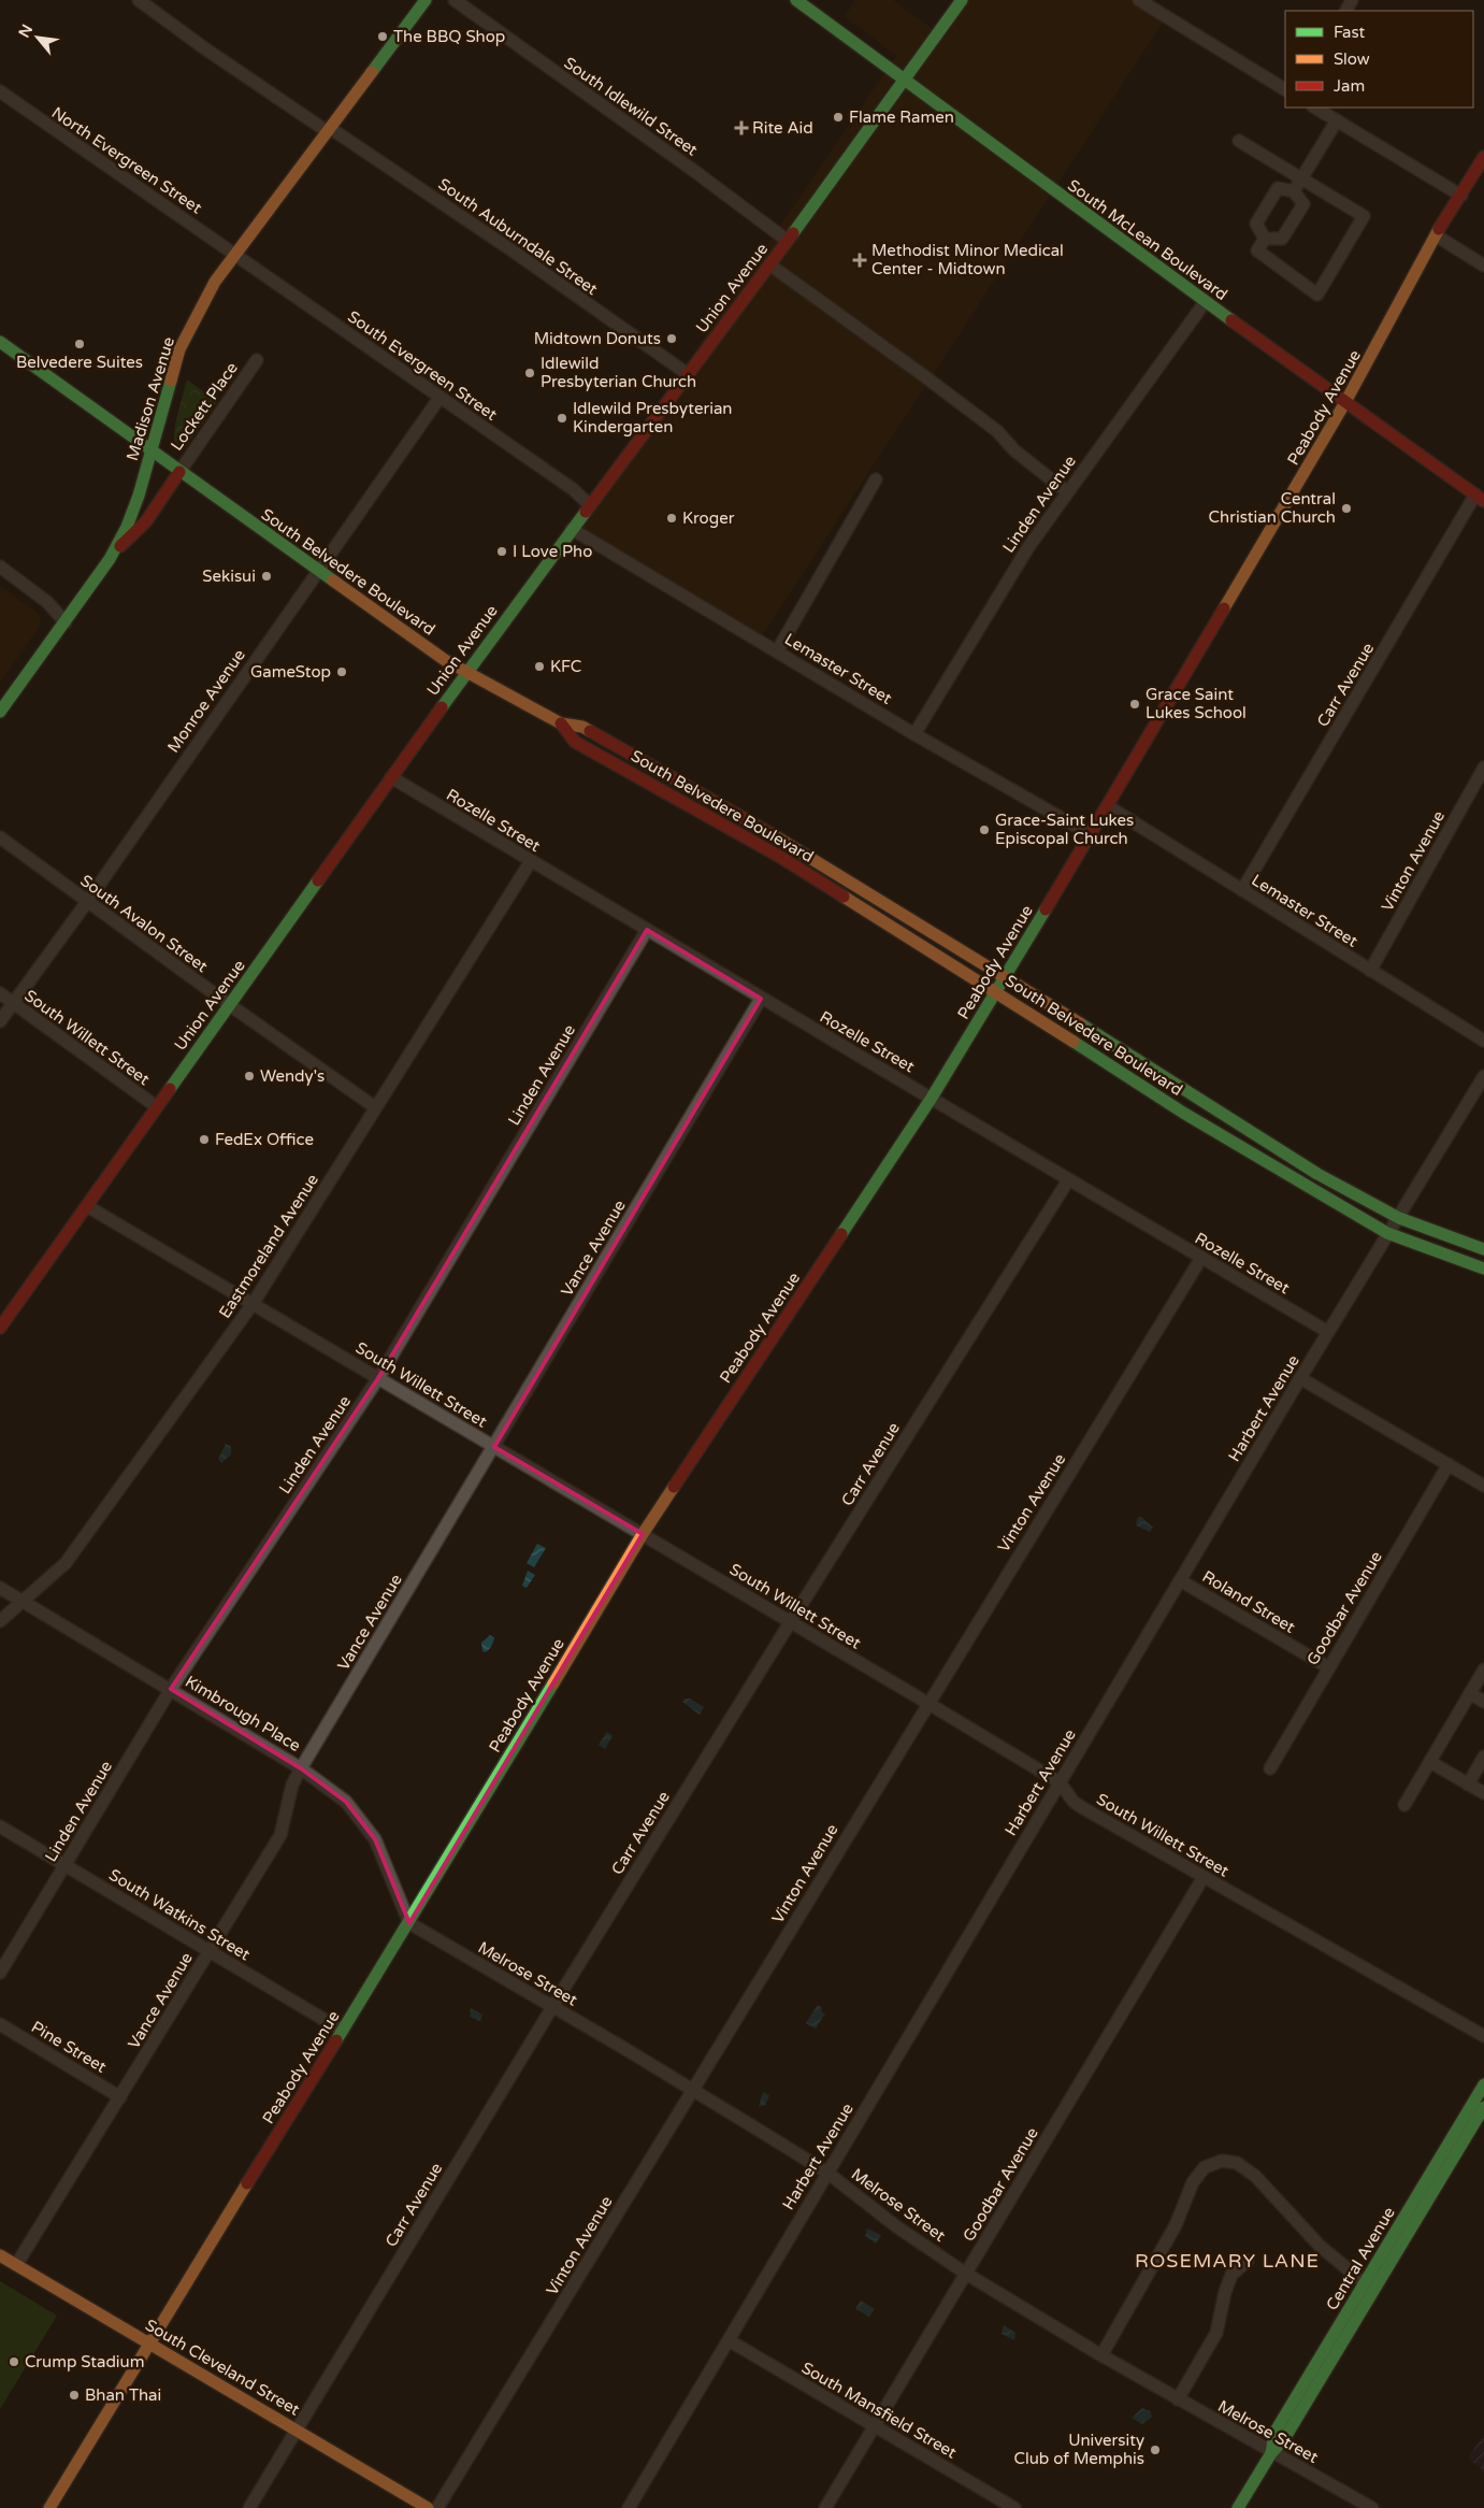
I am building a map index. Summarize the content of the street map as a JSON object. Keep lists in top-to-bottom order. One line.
{"streets":{"main road":["South McLean Boulevard","Union Avenue","Madison Avenue","Peabody Avenue","South Belvedere Boulevard","Central Avenue","South Cleveland Street"],"street":["South Idlewild Street","North Evergreen Street","South Auburndale Street","South Evergreen Street","Lockett Place","Linden Avenue","Lemaster Street","Carr Avenue","Monroe Avenue","Rozelle Street","Vinton Avenue","South Avalon Street","South Willett Street","Eastmoreland Avenue","Vance Avenue","Harbert Avenue","Roland Street","Goodbar Avenue","Kimbrough Place","South Watkins Street","Melrose Street","Pine Street","South Mansfield Street"]},"crossings":[["South Idlewild Street","Union Avenue"],["North Evergreen Street","South Evergreen Street"],["North Evergreen Street","Madison Avenue"],["South Auburndale Street","Union Avenue"],["South Auburndale Street","Madison Avenue"],["South McLean Boulevard","Union Avenue"],["South McLean Boulevard","Peabody Avenue"],["South McLean Boulevard","Linden Avenue"],["South McLean Boulevard","Carr Avenue"],["Union Avenue","South Evergreen Street"],["Union Avenue","South Belvedere Boulevard"],["Union Avenue","Lemaster Street"],["Union Avenue","Rozelle Street"],["Union Avenue","South Avalon Street"],["Union Avenue","South Willett Street"],["South Evergreen Street","Madison Avenue"],["South Evergreen Street","Monroe Avenue"],["Madison Avenue","South Belvedere Boulevard"],["Lockett Place","South Belvedere Boulevard"],["Peabody Avenue","South Belvedere Boulevard"],["Peabody Avenue","Lemaster Street"],["Peabody Avenue","Rozelle Street"],["Peabody Avenue","South Willett Street"],["Peabody Avenue","Kimbrough Place"],["Peabody Avenue","South Watkins Street"],["Peabody Avenue","Melrose Street"],["Peabody Avenue","South Cleveland Street"],["Linden Avenue","Lemaster Street"],["Linden Avenue","Rozelle Street"],["Linden Avenue","South Willett Street"],["Linden Avenue","Kimbrough Place"],["Linden Avenue","South Watkins Street"],["South Belvedere Boulevard","Monroe Avenue"],["South Belvedere Boulevard","Harbert Avenue"],["Lemaster Street","Carr Avenue"],["Lemaster Street","Vinton Avenue"],["Carr Avenue","Rozelle Street"],["Carr Avenue","South Willett Street"],["Carr Avenue","Melrose Street"],["Carr Avenue","South Cleveland Street"],["Monroe Avenue","South Avalon Street"],["Monroe Avenue","South Willett Street"],["Rozelle Street","Vinton Avenue"],["Rozelle Street","Eastmoreland Avenue"],["Rozelle Street","Vance Avenue"],["Rozelle Street","Harbert Avenue"],["Vinton Avenue","South Willett Street"],["Vinton Avenue","Melrose Street"],["South Avalon Street","Eastmoreland Avenue"],["South Willett Street","Eastmoreland Avenue"],["South Willett Street","Vance Avenue"],["South Willett Street","Harbert Avenue"],["South Willett Street","Goodbar Avenue"],["Eastmoreland Avenue","Kimbrough Place"],["Vance Avenue","Kimbrough Place"],["Vance Avenue","South Watkins Street"],["Vance Avenue","Pine Street"],["Vance Avenue","South Cleveland Street"],["Harbert Avenue","Roland Street"],["Harbert Avenue","Melrose Street"],["Harbert Avenue","South Mansfield Street"],["Roland Street","Goodbar Avenue"],["Goodbar Avenue","Melrose Street"],["Goodbar Avenue","South Mansfield Street"],["Kimbrough Place","Melrose Street"],["Melrose Street","Central Avenue"]],"districts":["ROSEMARY LANE"],"places":{"other":["The BBQ Shop","Flame Ramen","Midtown Donuts","Belvedere Suites","Idlewild Presbyterian Church","Idlewild Presbyterian Kindergarten","Central Christian Church","Kroger","I Love Pho","Sekisui","KFC","GameStop","Grace Saint Lukes School","Grace-Saint Lukes Episcopal Church","Wendy's","FedEx Office","Crump Stadium","Bhan Thai","University Club of Memphis"],"health":["Rite Aid","Methodist Minor Medical Center - Midtown"]},"legend":["Fast","Slow","Jam"],"north":"top left"}
